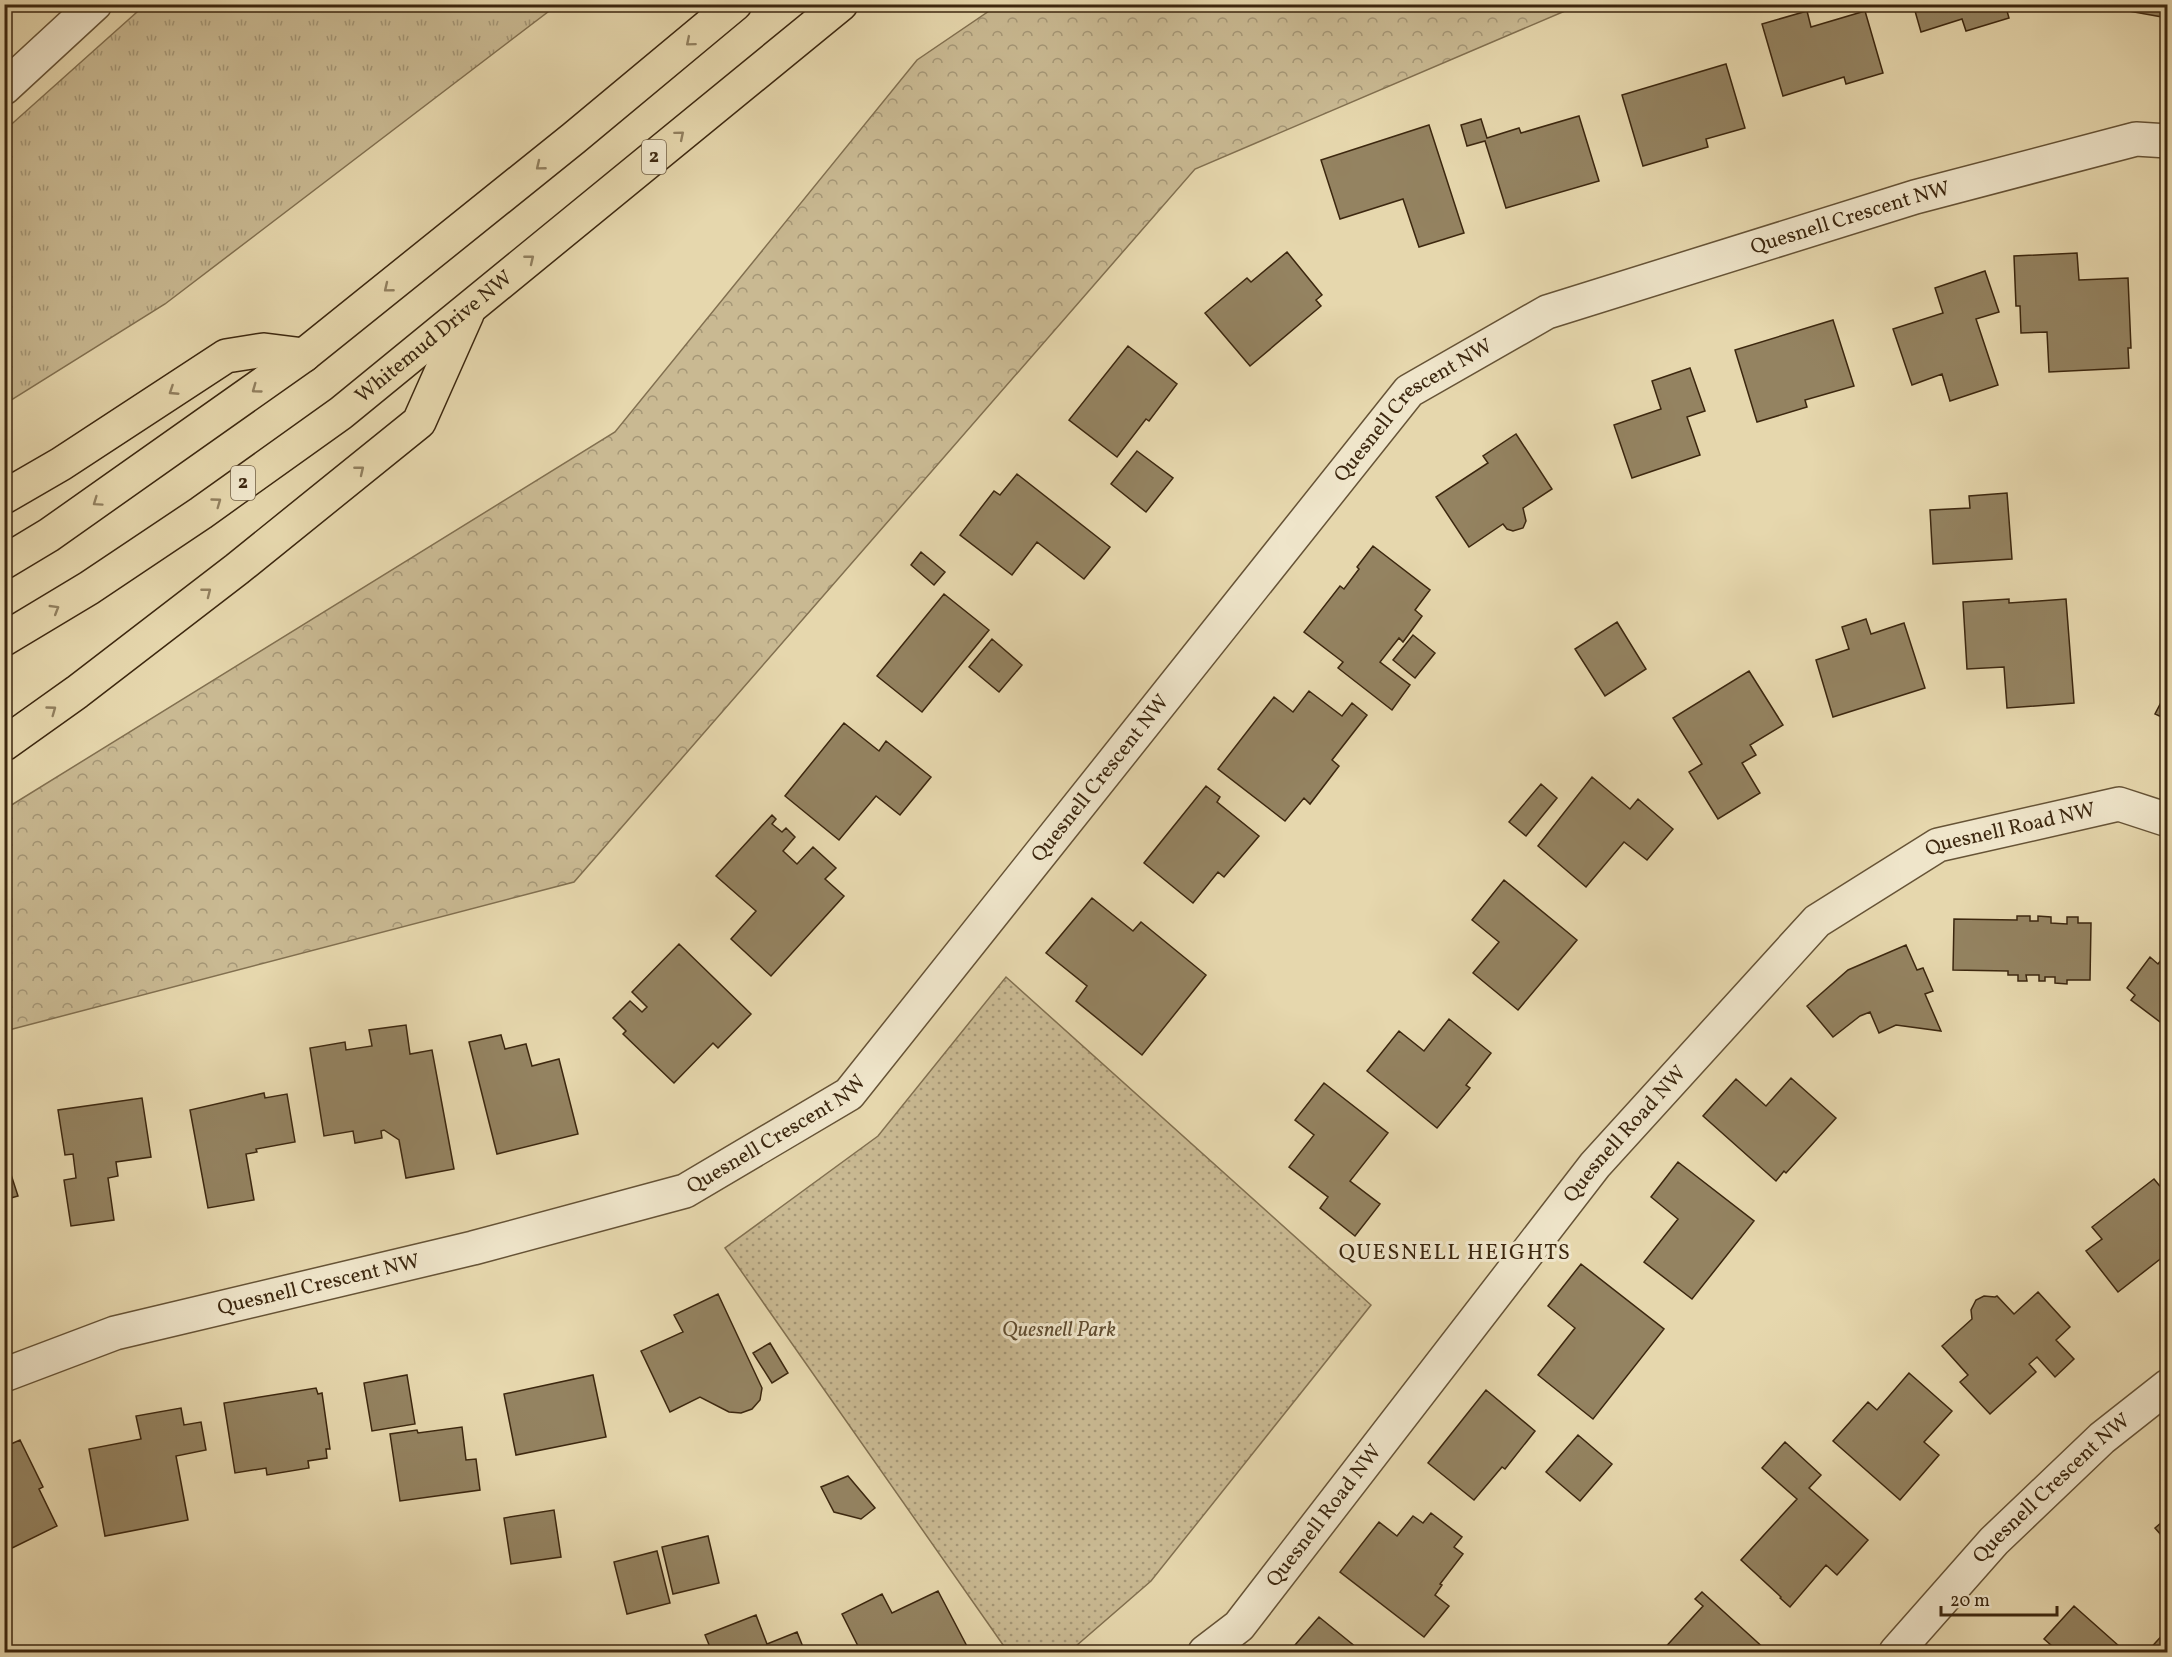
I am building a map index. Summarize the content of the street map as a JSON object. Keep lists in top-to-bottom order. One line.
{"streets":{"highway":["2","Whitemud Drive NW"],"street":["Quesnell Crescent NW","Quesnell Road NW"]},"districts":["QUESNELL HEIGHTS"],"parks":["Quesnell Park"],"scale_bar":"20 m"}
